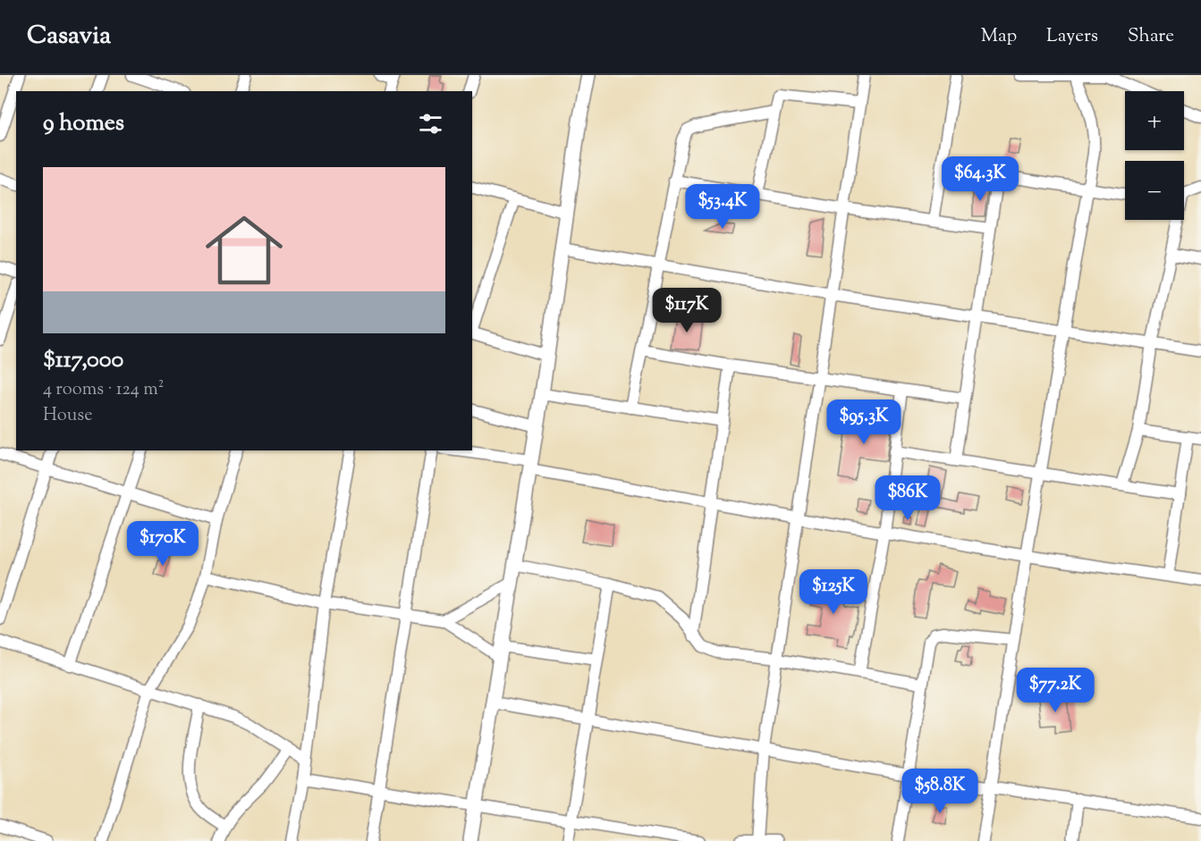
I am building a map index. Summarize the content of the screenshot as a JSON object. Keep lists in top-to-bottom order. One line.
{"page":{"header":"Casavia","nav":["Map","Layers","Share"],"map_buttons":["+","−"],"heading":"9 homes","list":[{"name":"$117,000","note":"4 rooms · 124 m² · House"}],"price":["$64.3K","$53.4K","$117K","$95.3K","$86K","$170K","$125K","$77.2K","$58.8K"]}}
